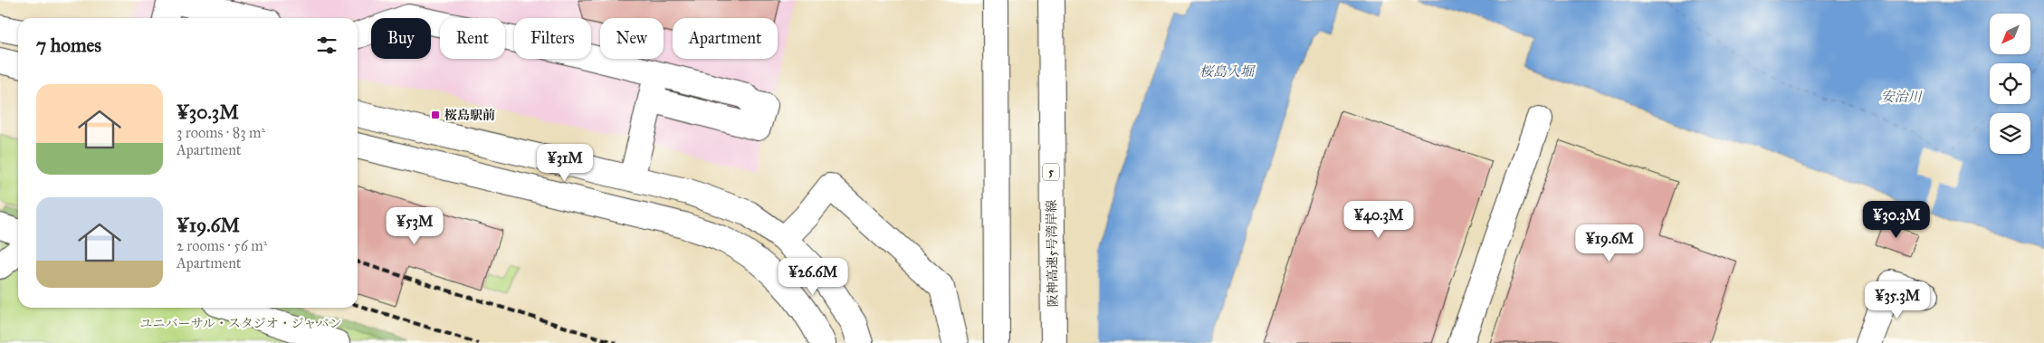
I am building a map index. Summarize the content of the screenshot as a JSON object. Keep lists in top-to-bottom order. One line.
{"streets":{"main road":["5","阪神高速5号湾岸線"]},"water":["桜島入堀","安治川"],"parks":["ユニバーサル・スタジオ・ジャパン"],"places":{"transit":["桜島駅前"]},"north":"bottom left","page":{"chip":["Buy","Rent","Filters","New","Apartment"],"heading":"7 homes","list":[{"name":"¥30.3M","note":"3 rooms · 83 m² · Apartment"},{"name":"¥19.6M","note":"2 rooms · 56 m² · Apartment"}],"price":["¥31M","¥40.3M","¥30.3M","¥53M","¥19.6M","¥26.6M","¥35.3M"]}}
